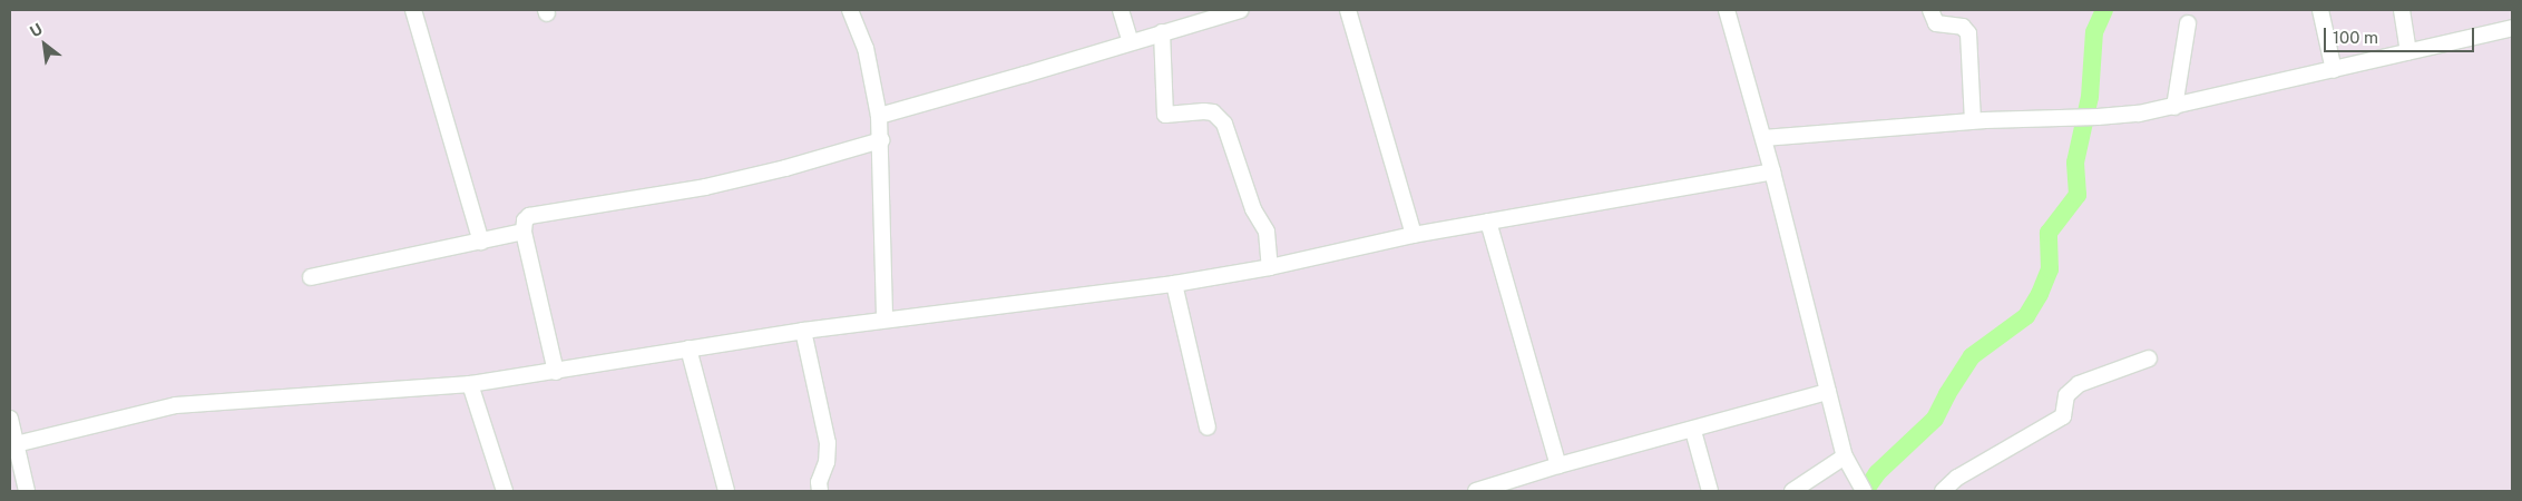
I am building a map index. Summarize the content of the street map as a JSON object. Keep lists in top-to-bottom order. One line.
{"scale_bar":"100 m","north":"top left"}
